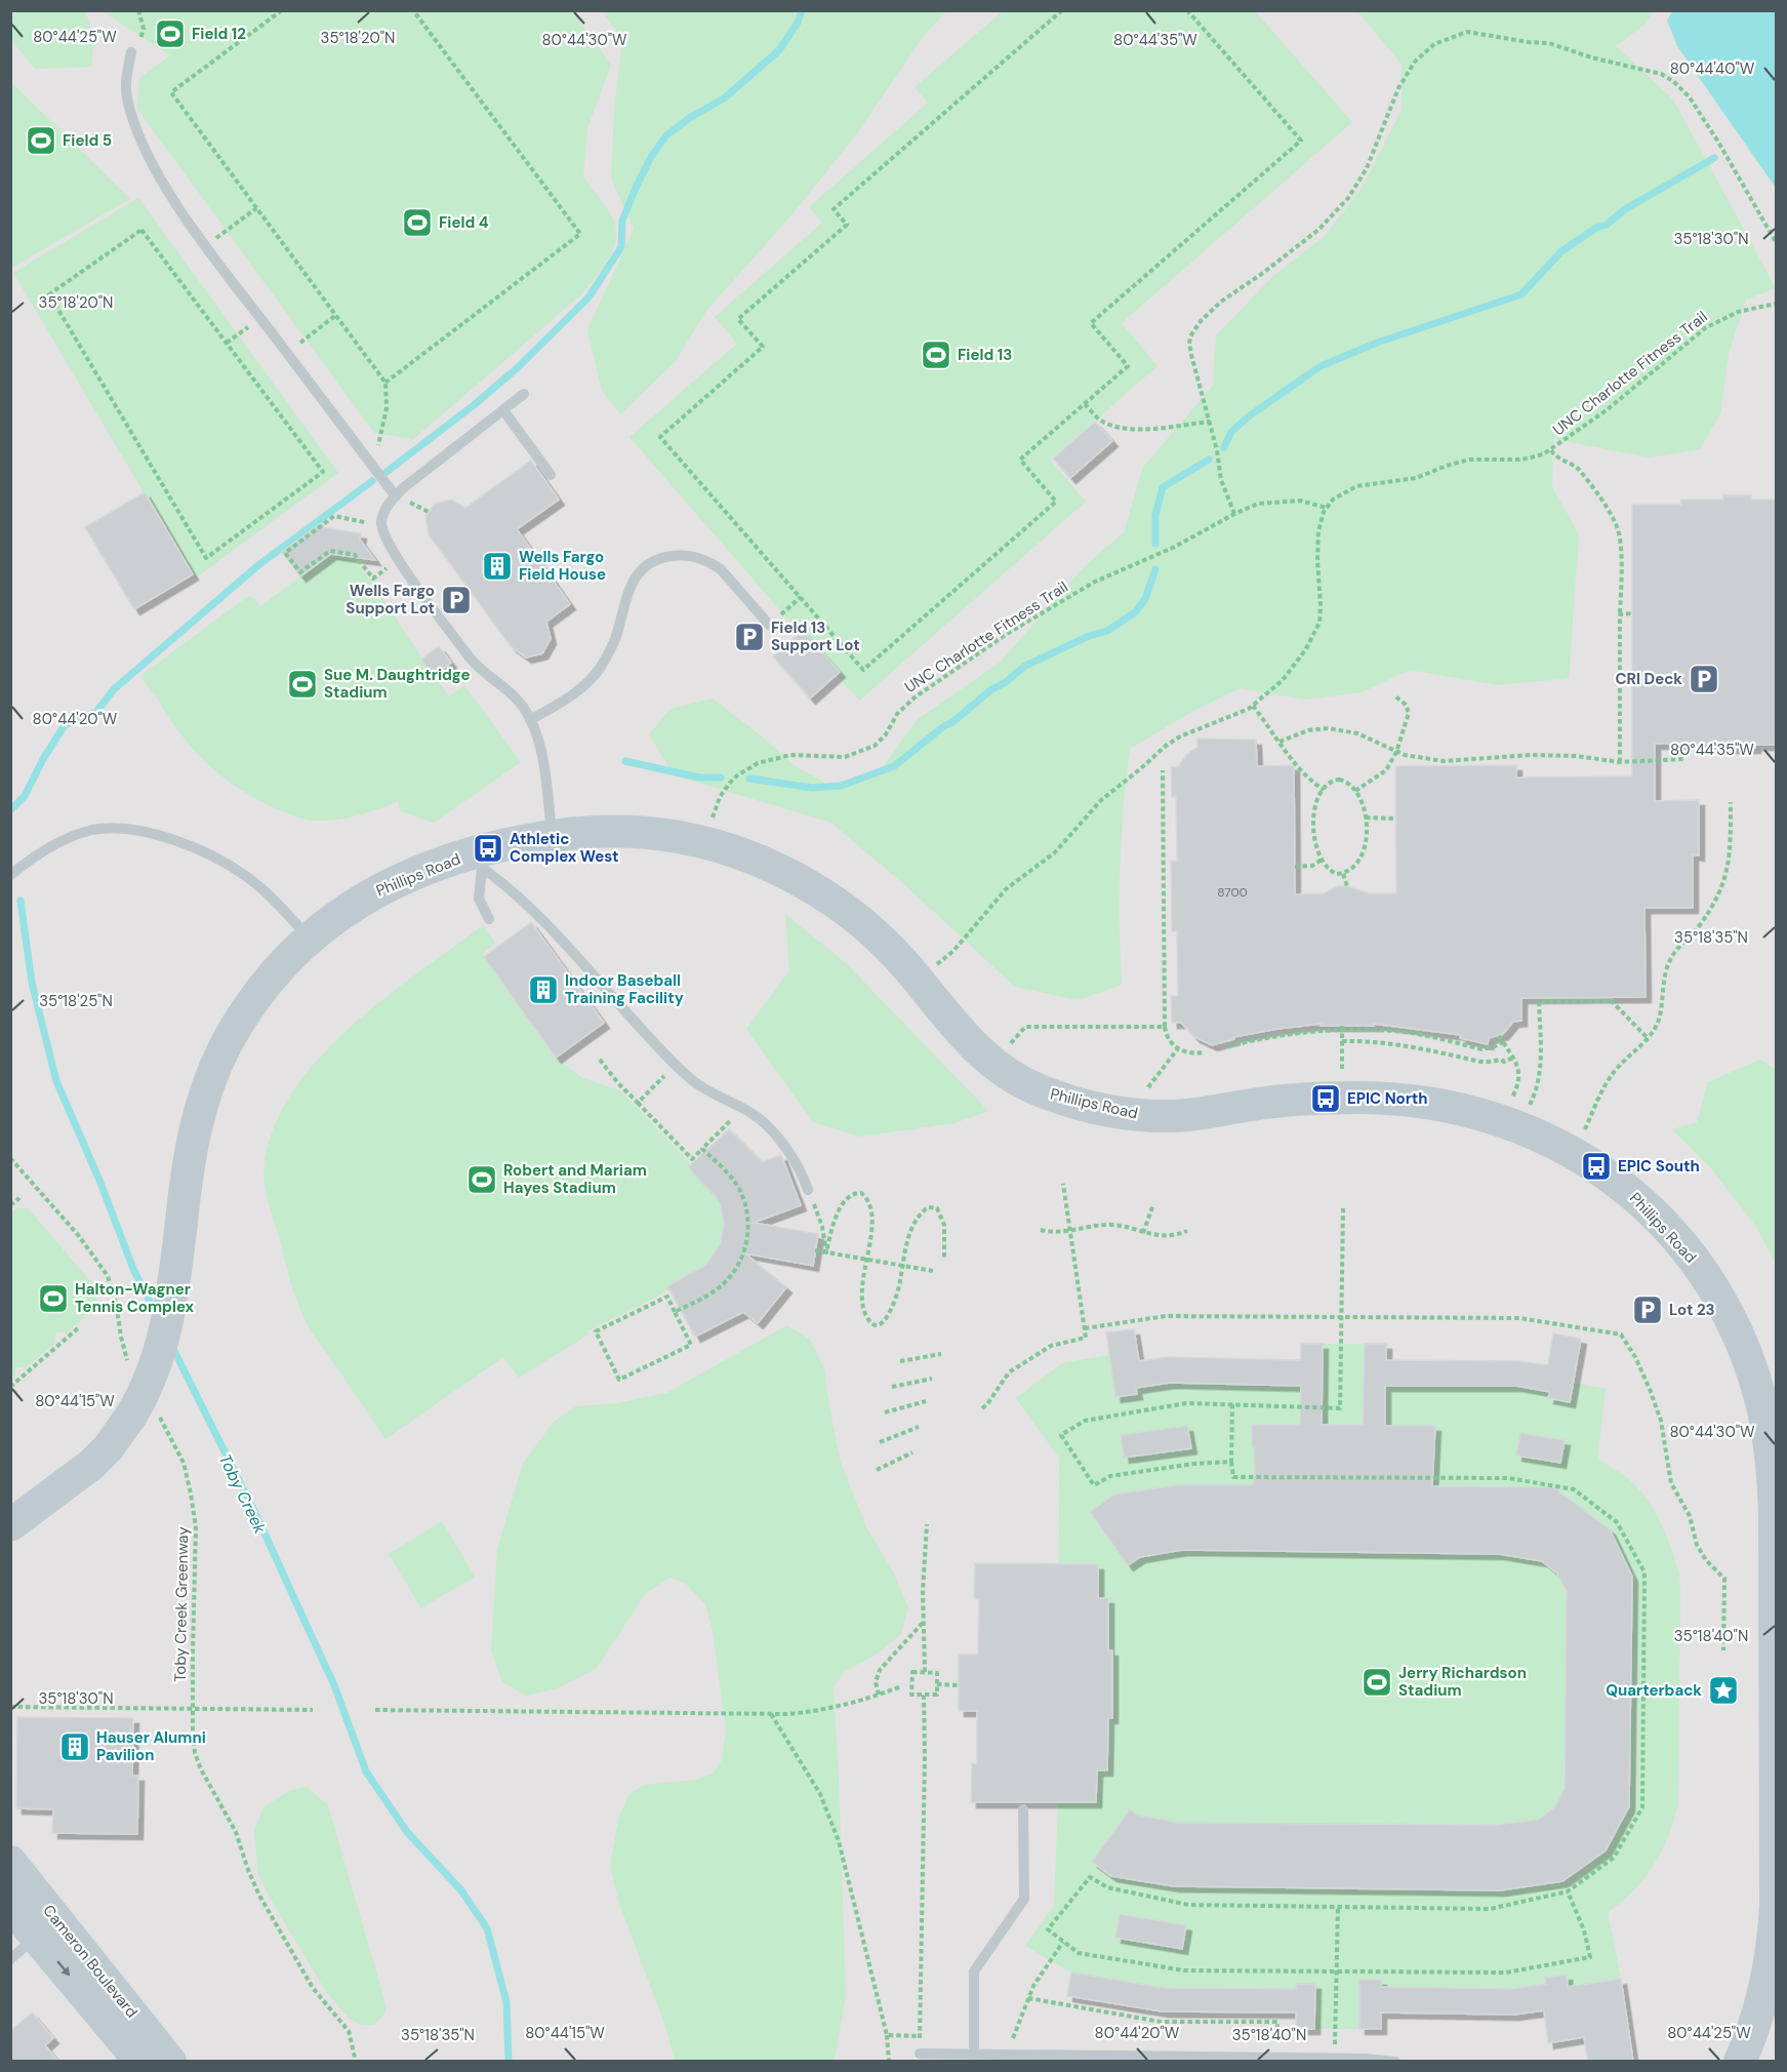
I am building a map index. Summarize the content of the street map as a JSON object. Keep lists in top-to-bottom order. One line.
{"streets":{"street":["Phillips Road","Cameron Boulevard"],"path":["UNC Charlotte Fitness Trail","Toby Creek Greenway"]},"crossings":[["Phillips Road","Toby Creek Greenway"]],"water":["Toby Creek"],"places":{"sports":["Field 12","Field 5","Field 4","Field 13","Sue M. Daughtridge Stadium","Robert and Mariam Hayes Stadium","Halton-Wagner Tennis Complex","Jerry Richardson Stadium"],"building":["Wells Fargo Field House","Indoor Baseball Training Facility","Hauser Alumni Pavilion"],"parking":["Wells Fargo Support Lot","Field 13 Support Lot","CRI Deck","Lot 23"],"bus stop":["Athletic Complex West","EPIC North","EPIC South"],"place":["Quarterback"]},"house_numbers":["8700"],"coordinates":["80°44'25\"W","35°18'20\"N","80°44'35\"W","80°44'30\"W","80°44'40\"W","35°18'30\"N","80°44'20\"W","35°18'35\"N","35°18'25\"N","80°44'15\"W","35°18'40\"N"]}
